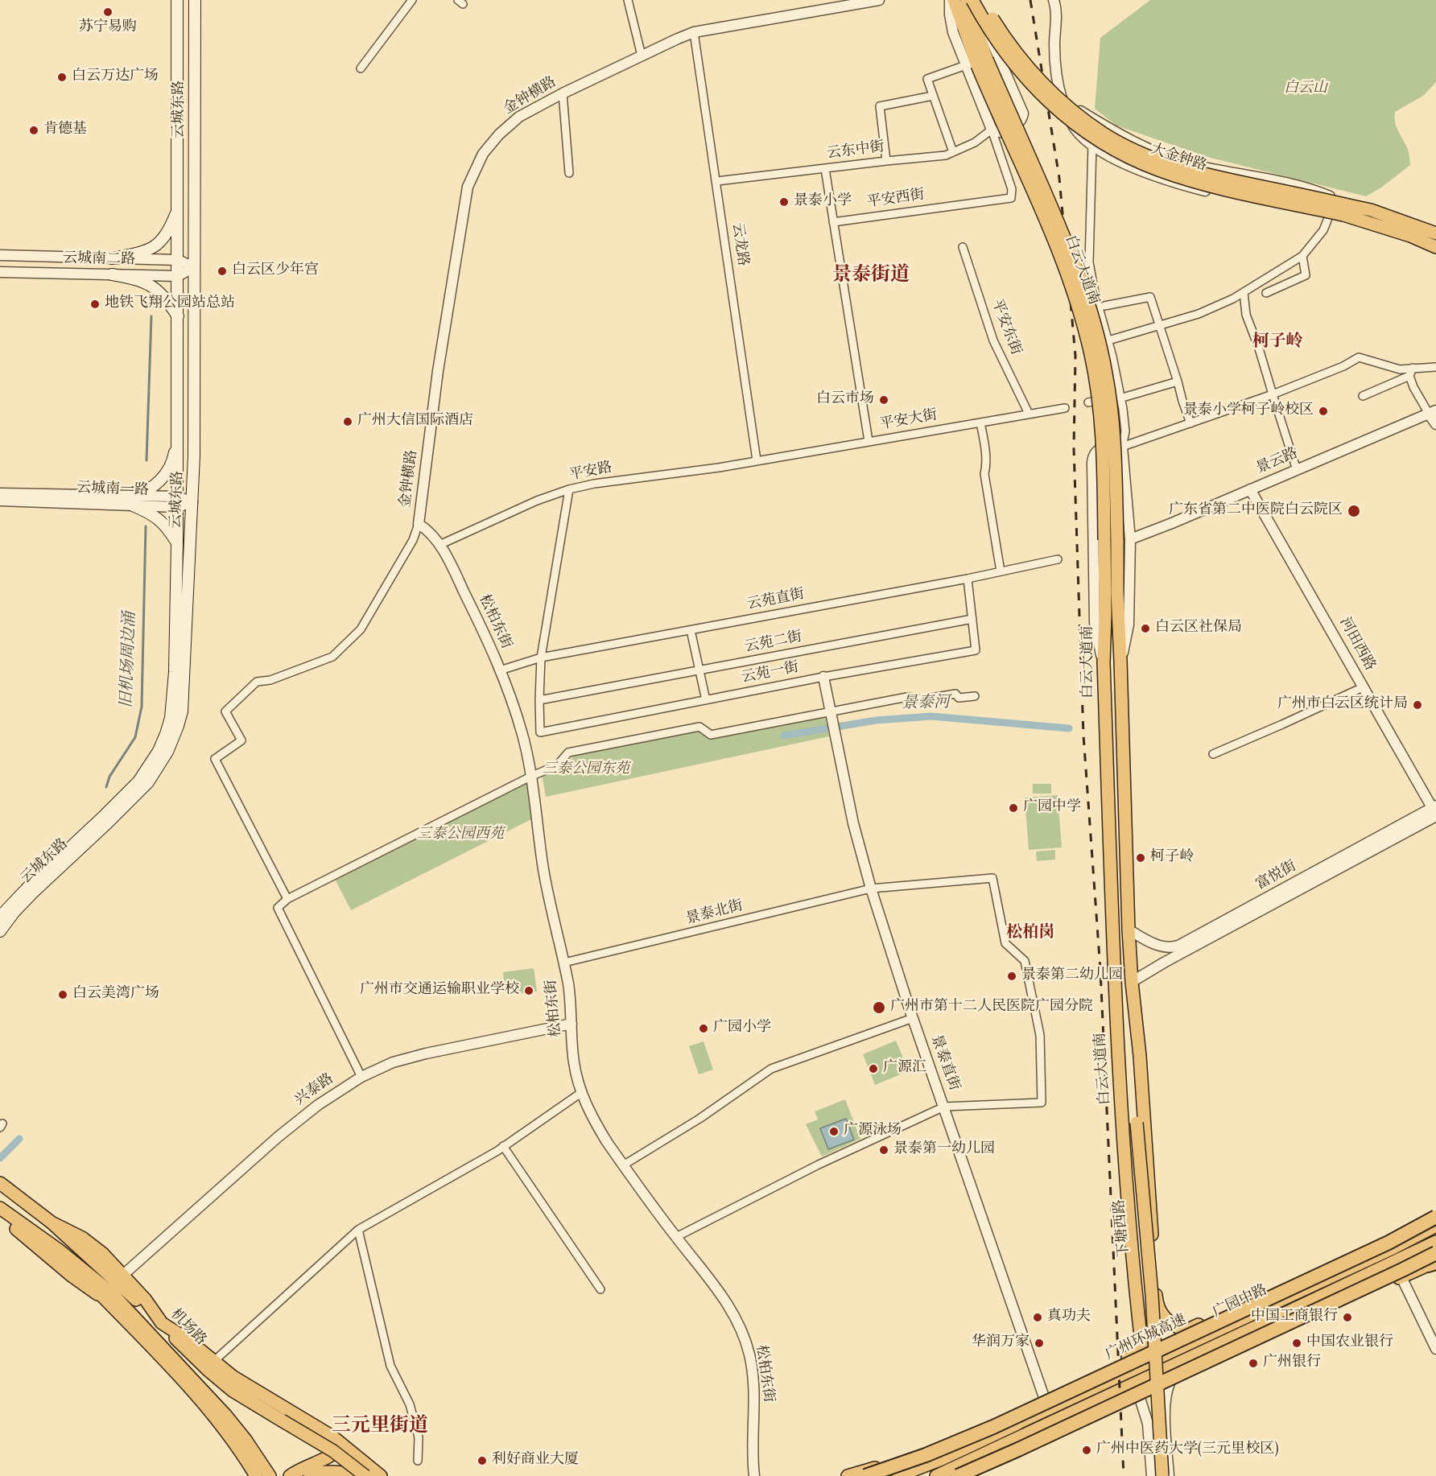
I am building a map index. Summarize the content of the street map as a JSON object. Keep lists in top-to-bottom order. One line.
{"streets":{"highway":["广州环城高速"],"main road":["云城东路","大金钟路","白云大道南","下塘西路","广园中路","机场路"],"street":["金钟横路","云东中街","平安西街","云龙路","云城南二路","平安东街","平安大街","景云路","平安路","云城南一路","云苑直街","松柏东街","云苑二街","河田西路","云苑一街","富悦街","景泰北街","景泰直街","兴泰路"]},"crossings":[["金钟横路","云龙路"],["金钟横路","松柏东街"],["云城东路","云城南二路"],["云城东路","云城南一路"],["云东中街","平安西街"],["云东中街","云龙路"],["云龙路","平安大街"],["云龙路","平安路"],["白云大道南","富悦街"],["白云大道南","下塘西路"],["平安东街","平安大街"],["平安大街","平安路"],["景云路","河田西路"],["平安路","松柏东街"],["云苑直街","松柏东街"],["松柏东街","景泰北街"],["松柏东街","兴泰路"],["云苑二街","云苑一街"],["河田西路","富悦街"],["云苑一街","景泰直街"],["富悦街","下塘西路"],["景泰北街","景泰直街"]],"districts":["景泰街道","柯子岭","松柏岗","三元里街道"],"water":["旧机场周边涌","景泰河"],"parks":["白云山","三泰公园东苑","三泰公园西苑"],"places":["苏宁易购","白云万达广场","肯德基","景泰小学","白云区少年宫","地铁飞翔公园站总站","白云市场","景泰小学柯子岭校区","广州大信国际酒店","广东省第二中医院白云院区","白云区社保局","广州市白云区统计局","广园中学","柯子岭","景泰第二幼儿园","广州市交通运输职业学校","白云美湾广场","广州市第十二人民医院广园分院","广园小学","广源汇","广源泳场","景泰第一幼儿园","真功夫","中国工商银行","华润万家","中国农业银行","广州银行","广州中医药大学(三元里校区)","利好商业大厦"]}
